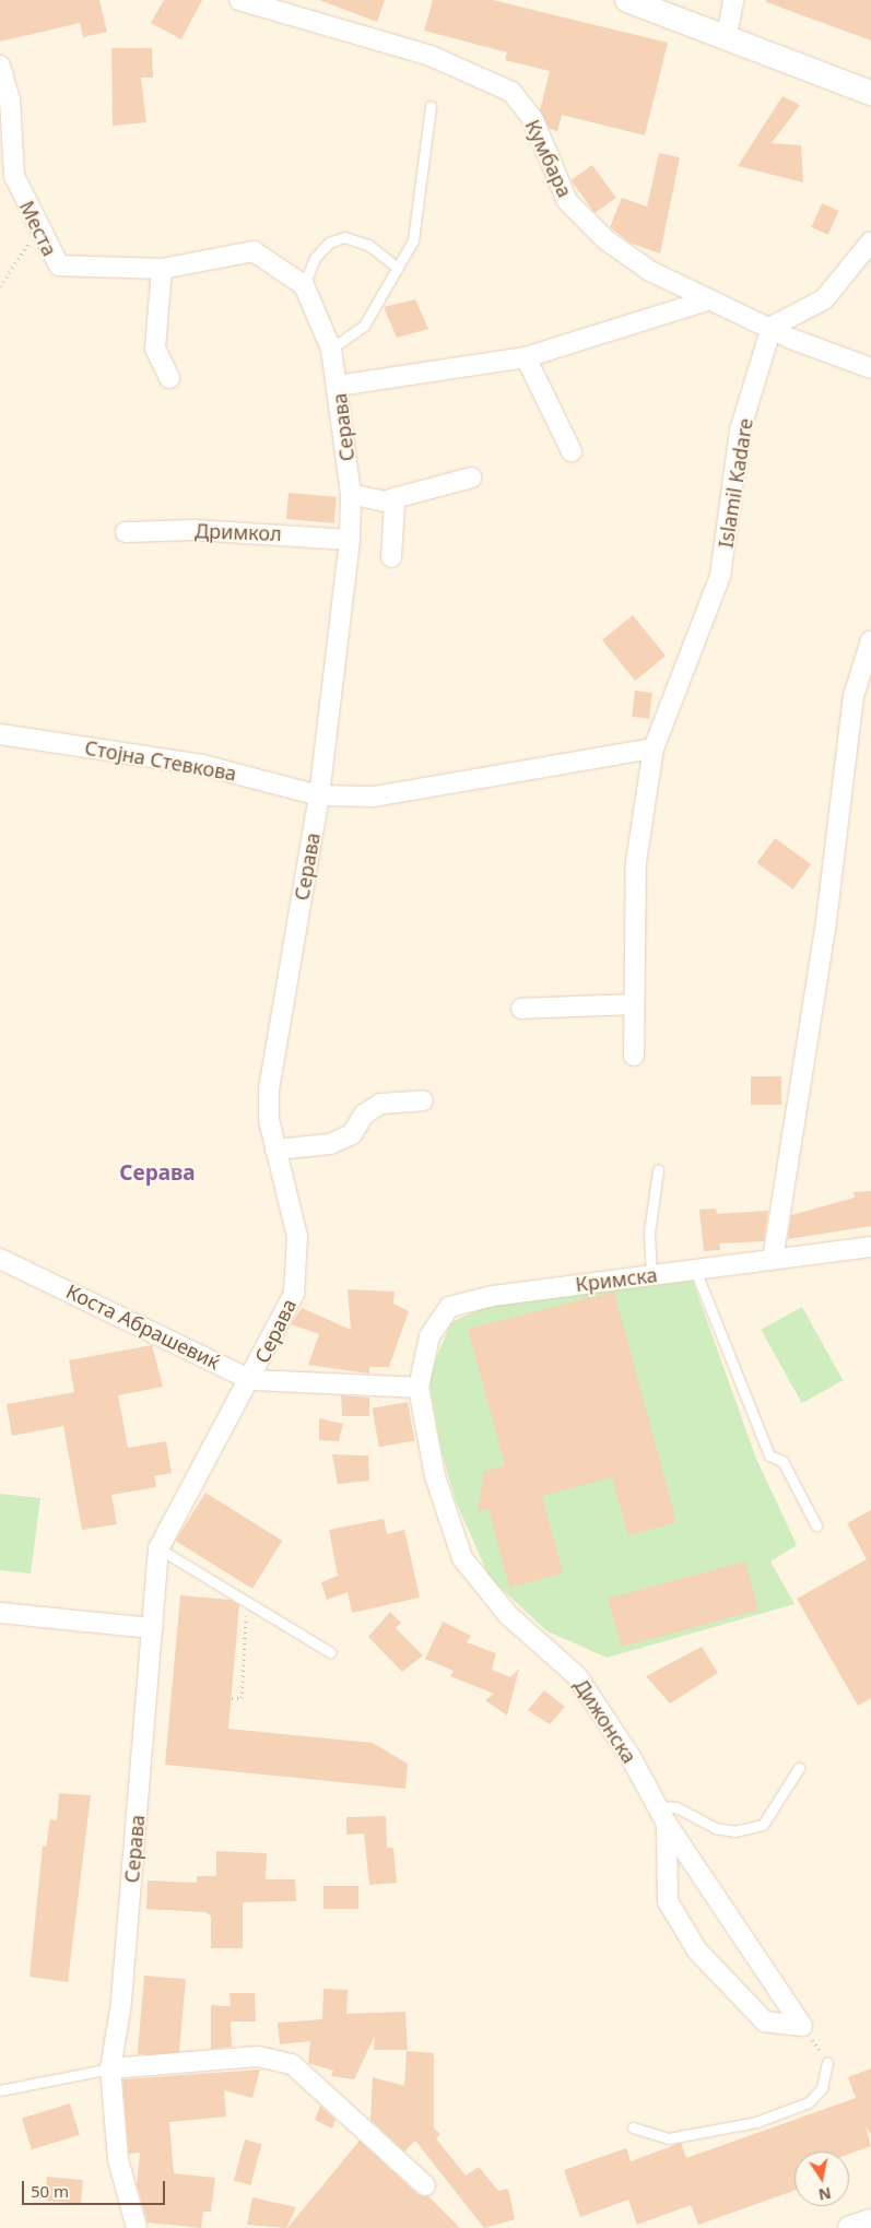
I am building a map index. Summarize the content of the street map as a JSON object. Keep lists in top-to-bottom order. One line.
{"streets":{"street":["Кумбара","Места","Серава","Islamil Kadare","Дримкол","Стојна Стевкова","Кримска","Коста Абрашевиќ","Дижонска"]},"crossings":[["Кумбара","Islamil Kadare"],["Места","Серава"],["Серава","Дримкол"],["Серава","Стојна Стевкова"],["Серава","Коста Абрашевиќ"],["Islamil Kadare","Стојна Стевкова"],["Кримска","Коста Абрашевиќ"],["Кримска","Дижонска"],["Коста Абрашевиќ","Дижонска"]],"districts":["Серава"],"scale_bar":"50 m","north":"bottom"}
